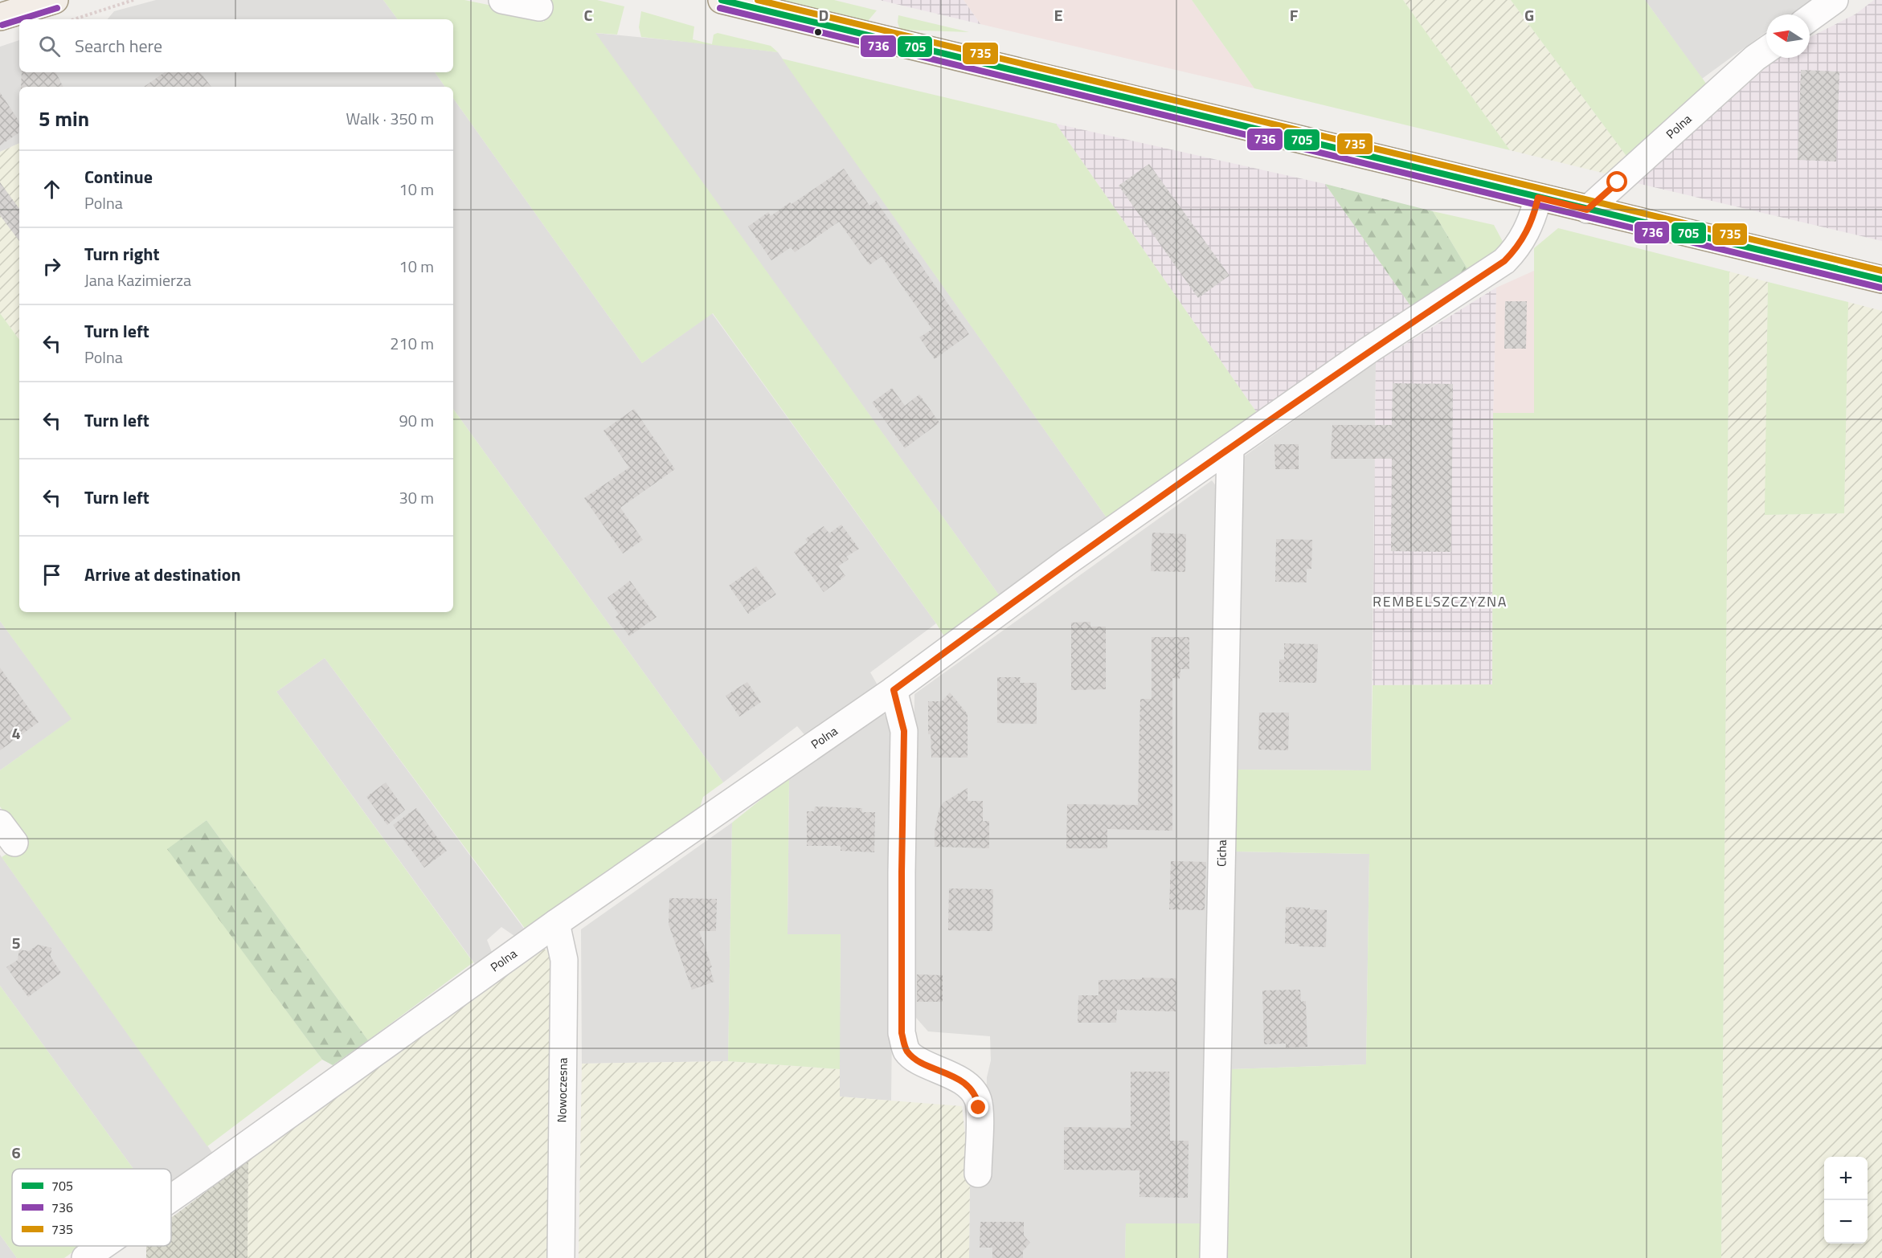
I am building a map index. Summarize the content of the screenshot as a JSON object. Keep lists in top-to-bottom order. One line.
{"streets":{"street":["Polna","Cicha","Nowoczesna"]},"crossings":[["Polna","Cicha"],["Polna","Nowoczesna"]],"districts":["REMBELSZCZYZNA"],"lines":["transit line 705","transit line 735","transit line 736"],"legend":["705","736","735"],"north":"left","page":{"search":"Search here","heading":["5 min","Walk · 350 m"],"list":[["Continue","Polna","10 m"],["Turn right","Jana Kazimierza","10 m"],["Turn left","Polna","210 m"],["Turn left","90 m"],["Turn left","30 m"],"Arrive at destination"],"map_buttons":["+","−"]},"grid":{"columns":["C","D","E","F","G"],"rows":["4","5","6"]}}
